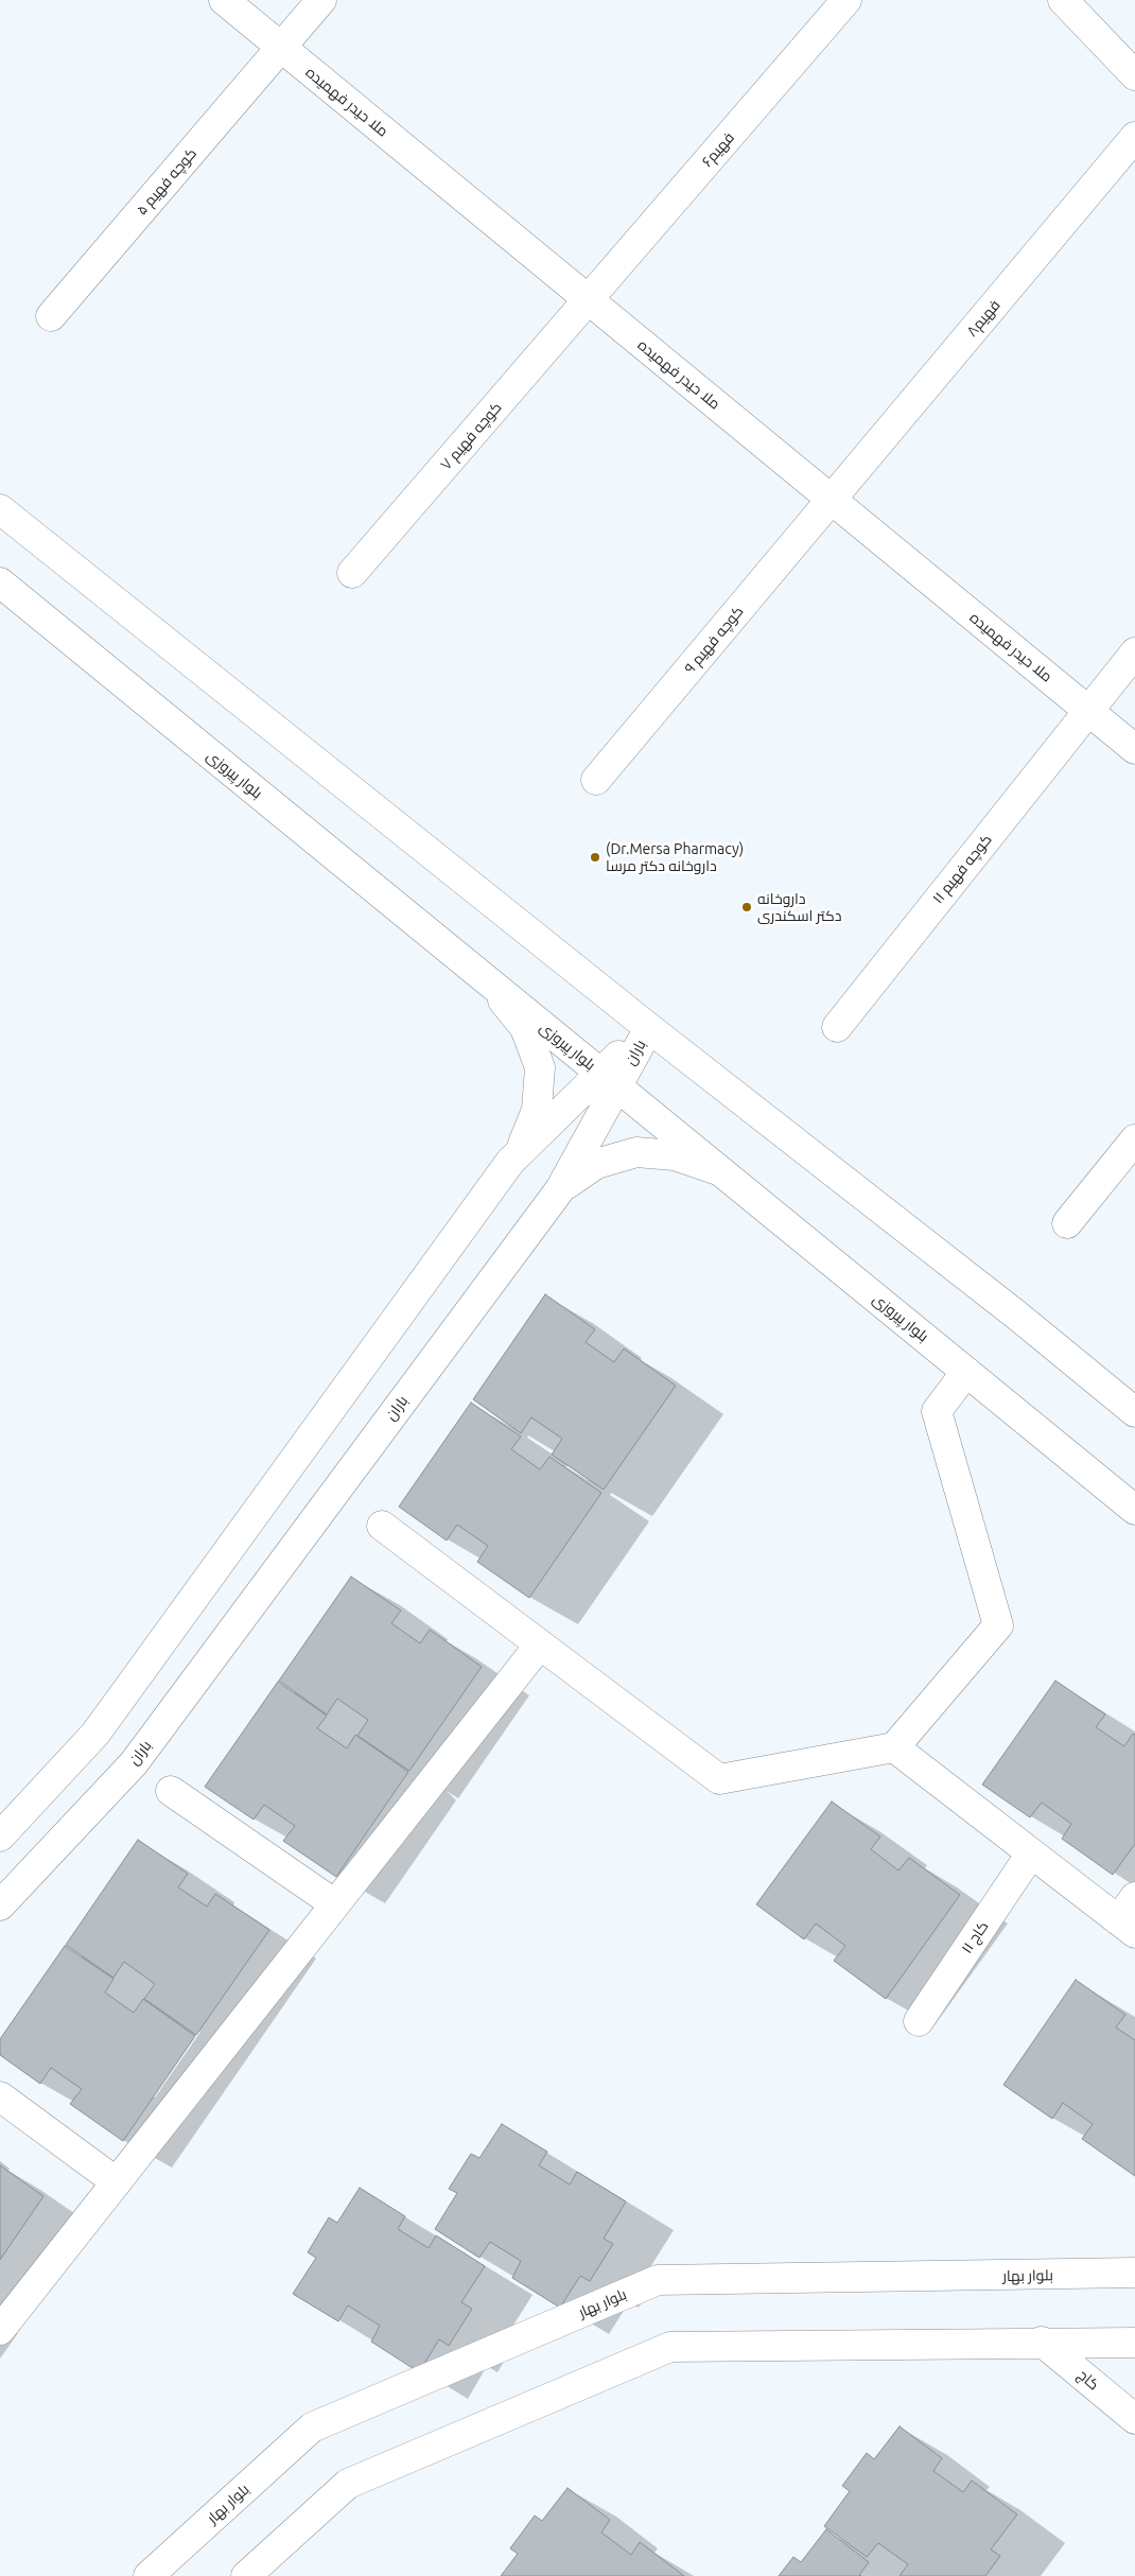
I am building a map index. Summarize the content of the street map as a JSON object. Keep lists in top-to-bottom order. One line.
{"streets":{"street":["ملا حیدر فهمیده","فهیم۶","کوچه فهیم ۵","فهیم۸","کوچه فهیم ۷","کوچه فهیم ۹","بلوار پیروزی","کوچه فهیم ۱۱","باران","کاج ۱۱","بلوار بهار","کاج"]},"crossings":[["ملا حیدر فهمیده","فهیم۶"],["ملا حیدر فهمیده","کوچه فهیم ۵"],["ملا حیدر فهمیده","فهیم۸"],["ملا حیدر فهمیده","کوچه فهیم ۷"],["ملا حیدر فهمیده","کوچه فهیم ۹"],["ملا حیدر فهمیده","کوچه فهیم ۱۱"],["فهیم۶","کوچه فهیم ۷"],["فهیم۸","کوچه فهیم ۹"],["بلوار پیروزی","باران"]],"places":["(Dr.Mersa Pharmacy) داروخانه دکتر مرسا","داروخانه دکتر اسکندری"]}
